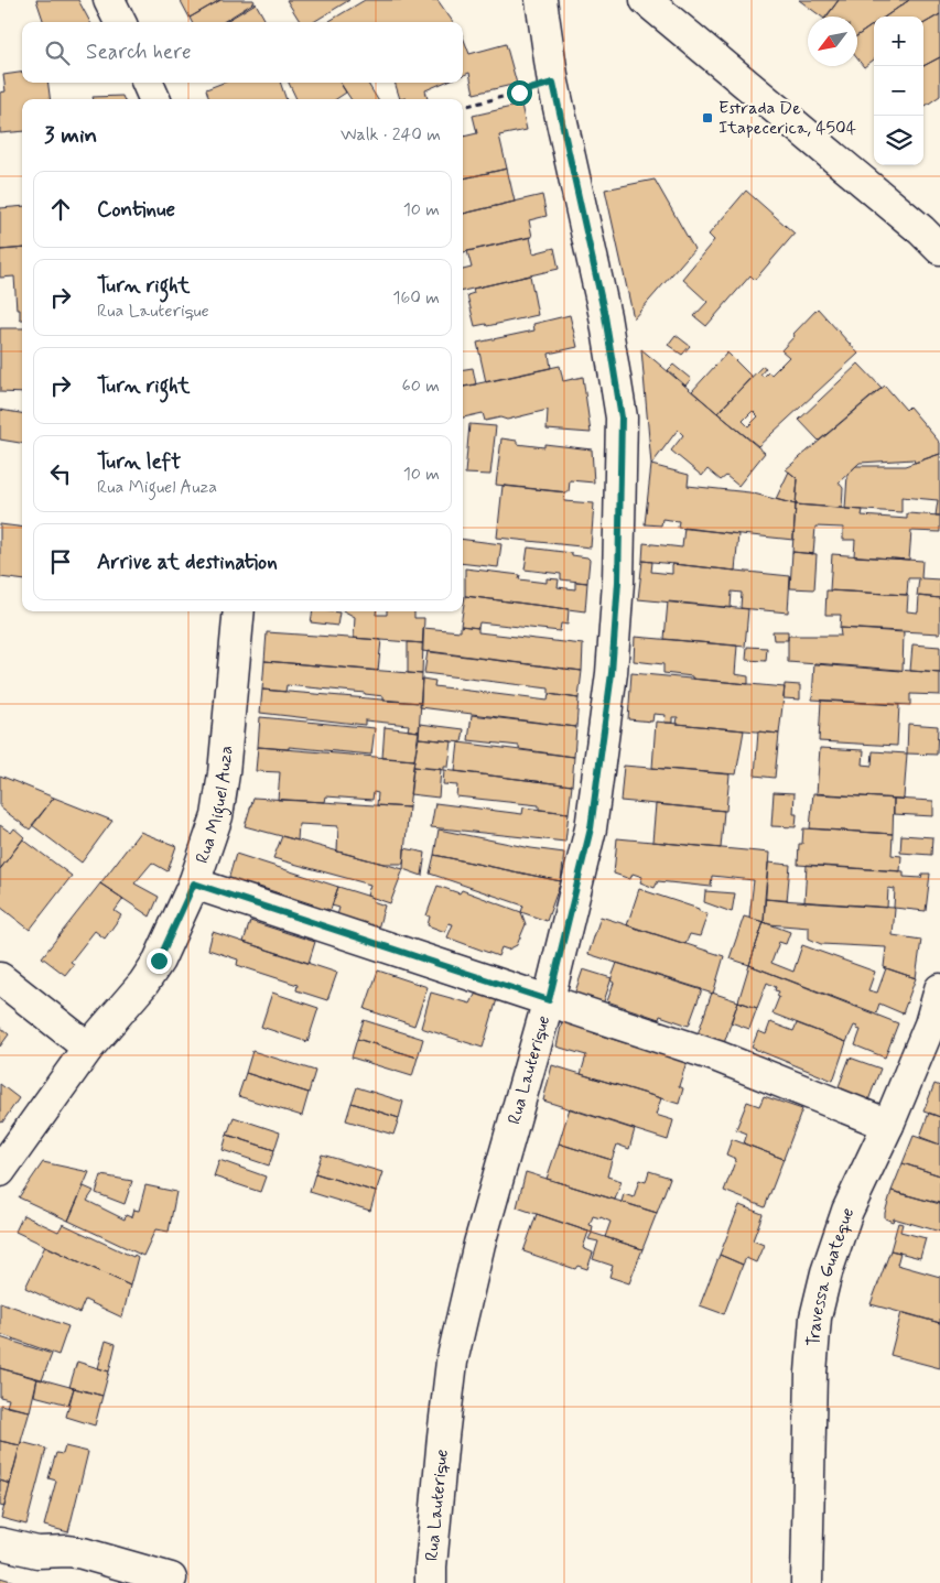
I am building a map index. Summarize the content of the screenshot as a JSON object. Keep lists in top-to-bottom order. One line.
{"streets":{"street":["Rua Miguel Auza","Rua Lauterique","Travessa Guateque"]},"places":{"transit":["Estrada De Itapecerica, 4504"]},"north":"bottom left","page":{"map_buttons":["+","−"],"search":"Search here","heading":["3 min","Walk · 240 m"],"list":[["Continue","10 m"],["Turn right","Rua Lauterique","160 m"],["Turn right","60 m"],["Turn left","Rua Miguel Auza","10 m"],"Arrive at destination"]}}
